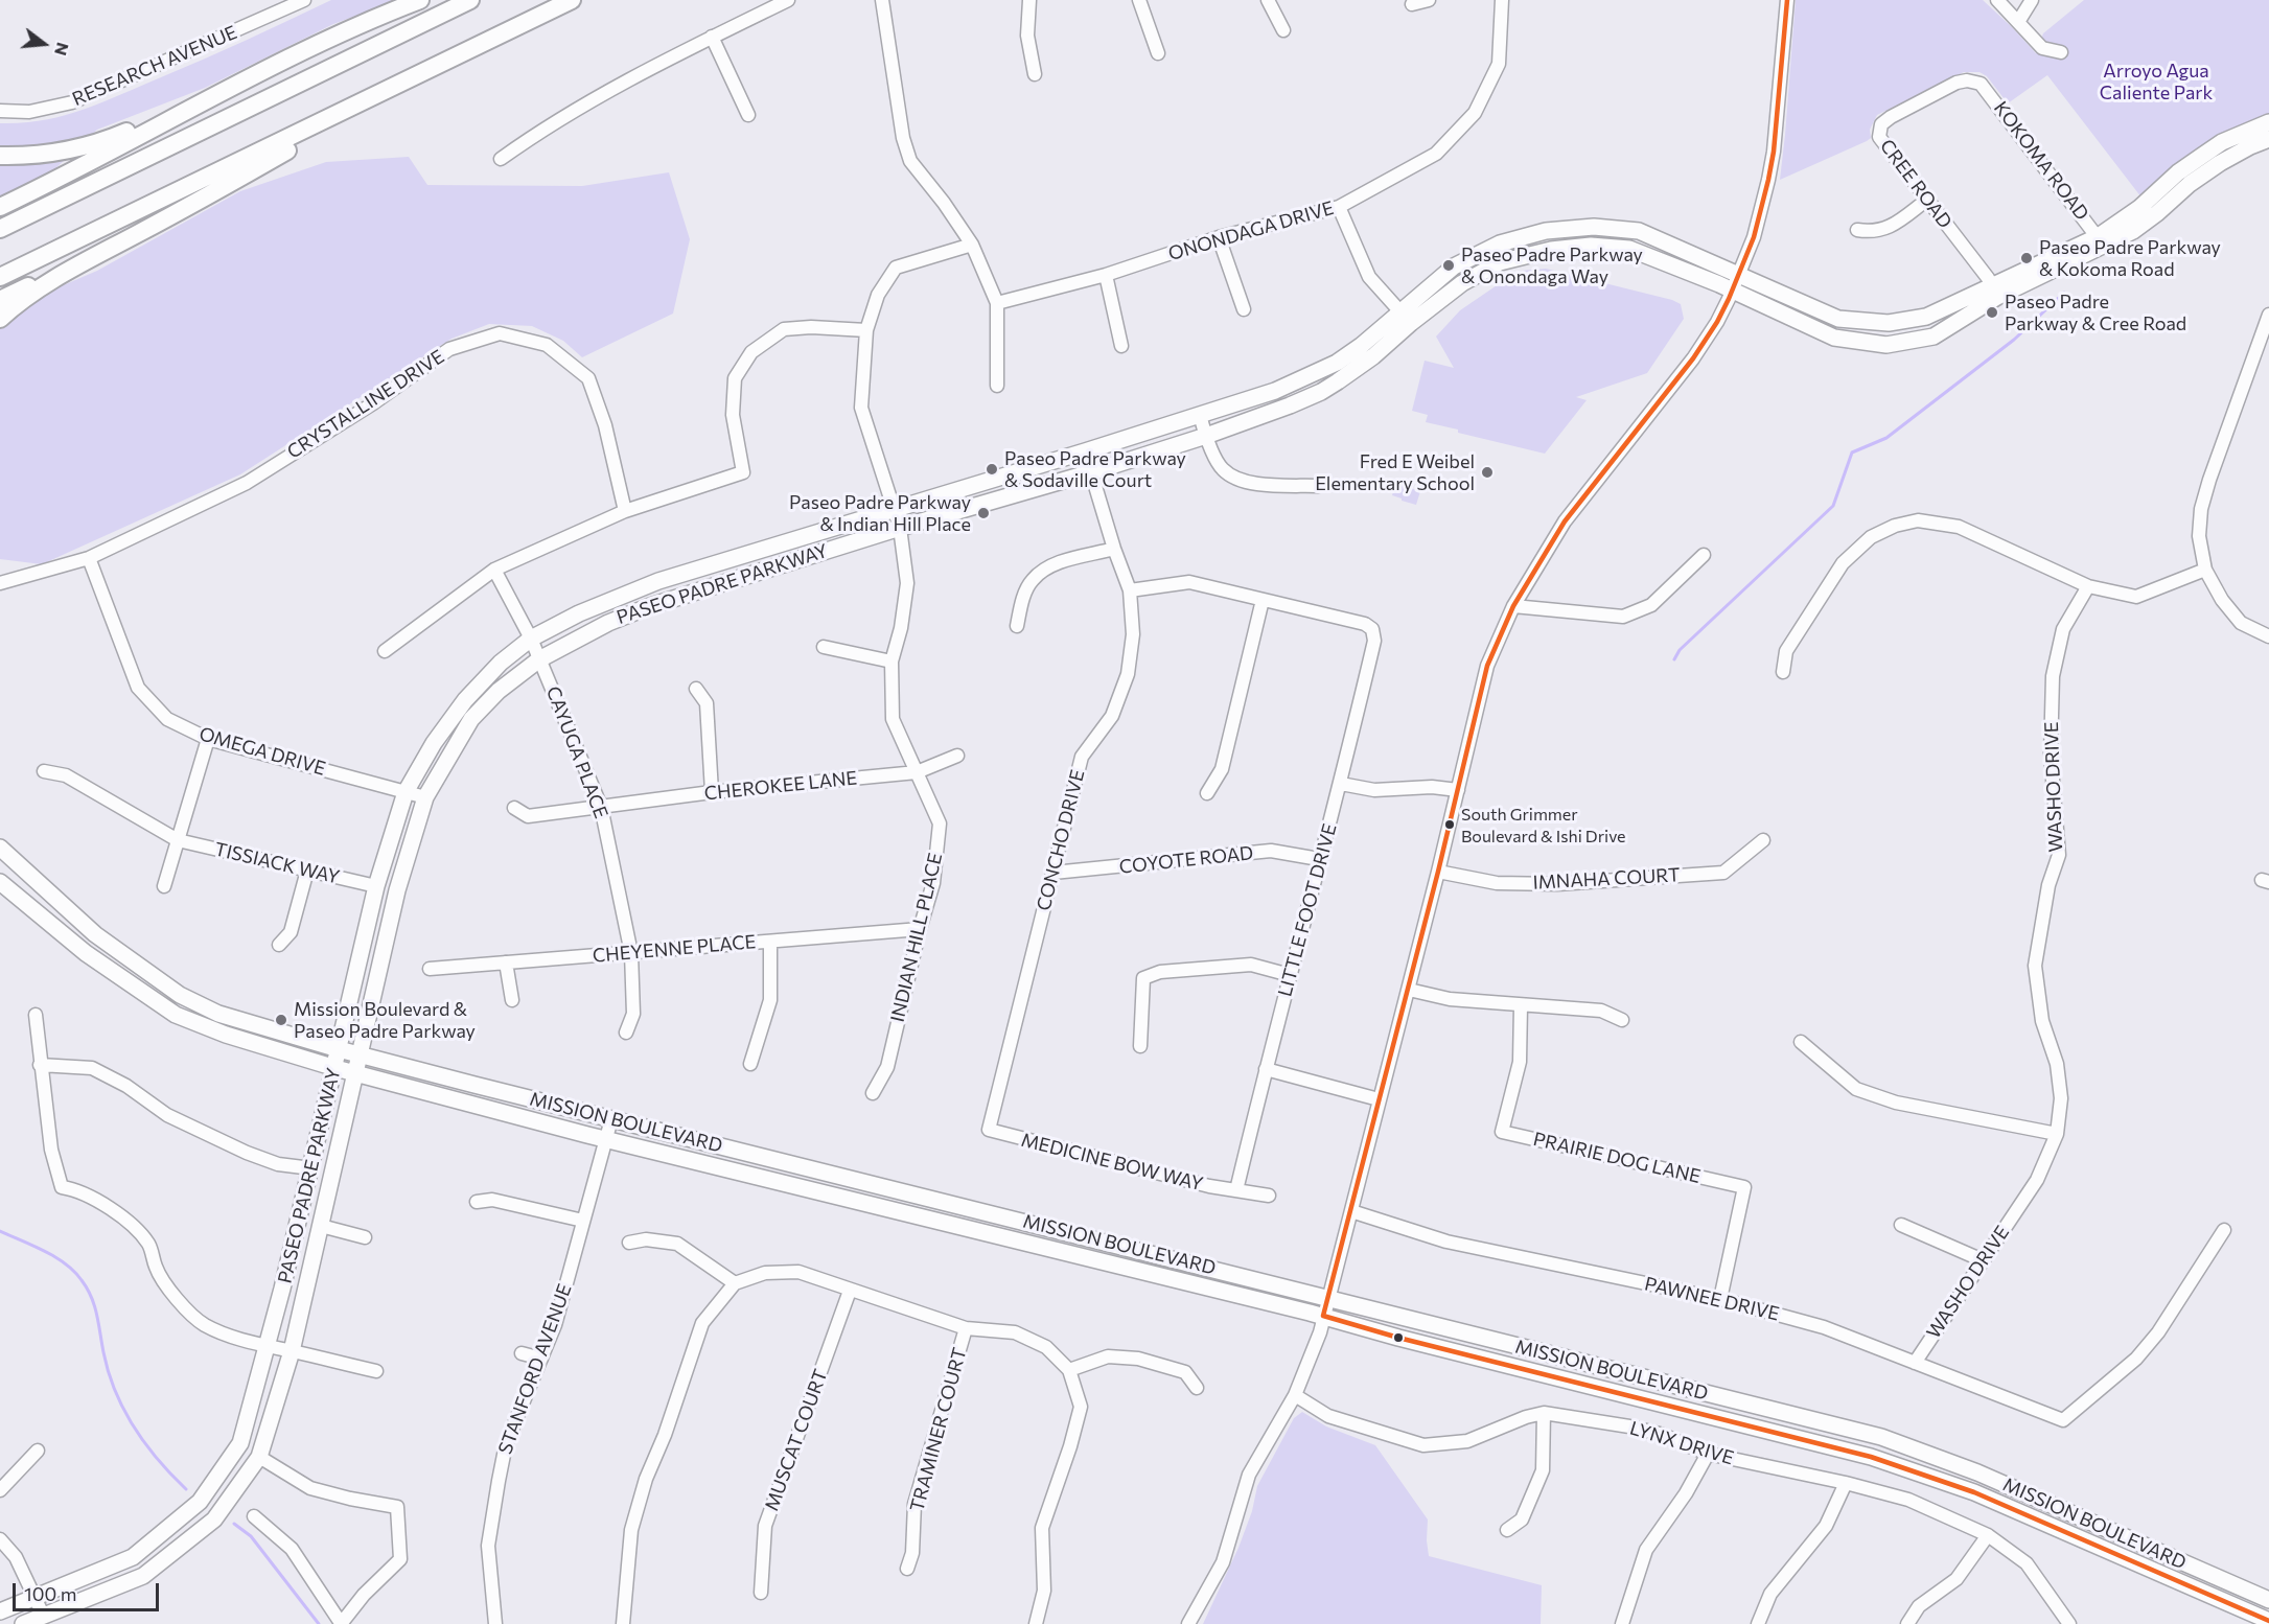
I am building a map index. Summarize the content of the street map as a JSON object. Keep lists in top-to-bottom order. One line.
{"streets":{"main road":["PASEO PADRE PARKWAY","MISSION BOULEVARD"],"street":["RESEARCH AVENUE","KOKOMA ROAD","CREE ROAD","ONONDAGA DRIVE","CRYSTALLINE DRIVE","OMEGA DRIVE","CAYUGA PLACE","CHEROKEE LANE","WASHO DRIVE","CONCHO DRIVE","COYOTE ROAD","TISSIACK WAY","IMNAHA COURT","LITTLE FOOT DRIVE","INDIAN HILL PLACE","CHEYENNE PLACE","PRAIRIE DOG LANE","MEDICINE BOW WAY","PAWNEE DRIVE","STANFORD AVENUE","TRAMINER COURT","MUSCAT COURT","LYNX DRIVE"]},"crossings":[["KOKOMA ROAD","CREE ROAD"],["KOKOMA ROAD","PASEO PADRE PARKWAY"],["CREE ROAD","PASEO PADRE PARKWAY"],["CRYSTALLINE DRIVE","OMEGA DRIVE"],["PASEO PADRE PARKWAY","OMEGA DRIVE"],["PASEO PADRE PARKWAY","CAYUGA PLACE"],["PASEO PADRE PARKWAY","CONCHO DRIVE"],["PASEO PADRE PARKWAY","TISSIACK WAY"],["PASEO PADRE PARKWAY","INDIAN HILL PLACE"],["PASEO PADRE PARKWAY","MISSION BOULEVARD"],["CAYUGA PLACE","CHEROKEE LANE"],["CAYUGA PLACE","CHEYENNE PLACE"],["CHEROKEE LANE","INDIAN HILL PLACE"],["WASHO DRIVE","PAWNEE DRIVE"],["CONCHO DRIVE","COYOTE ROAD"],["CONCHO DRIVE","MEDICINE BOW WAY"],["COYOTE ROAD","LITTLE FOOT DRIVE"],["LITTLE FOOT DRIVE","MEDICINE BOW WAY"],["INDIAN HILL PLACE","CHEYENNE PLACE"],["MISSION BOULEVARD","STANFORD AVENUE"],["PRAIRIE DOG LANE","PAWNEE DRIVE"]],"parks":["Arroyo Agua Caliente Park"],"places":["Paseo Padre Parkway & Kokoma Road","Paseo Padre Parkway & Onondaga Way","Paseo Padre Parkway & Cree Road","Paseo Padre Parkway & Sodaville Court","Fred E Weibel Elementary School","Paseo Padre Parkway & Indian Hill Place","South Grimmer Boulevard & Ishi Drive","Mission Boulevard & Paseo Padre Parkway"],"scale_bar":"100 m","north":"right"}
